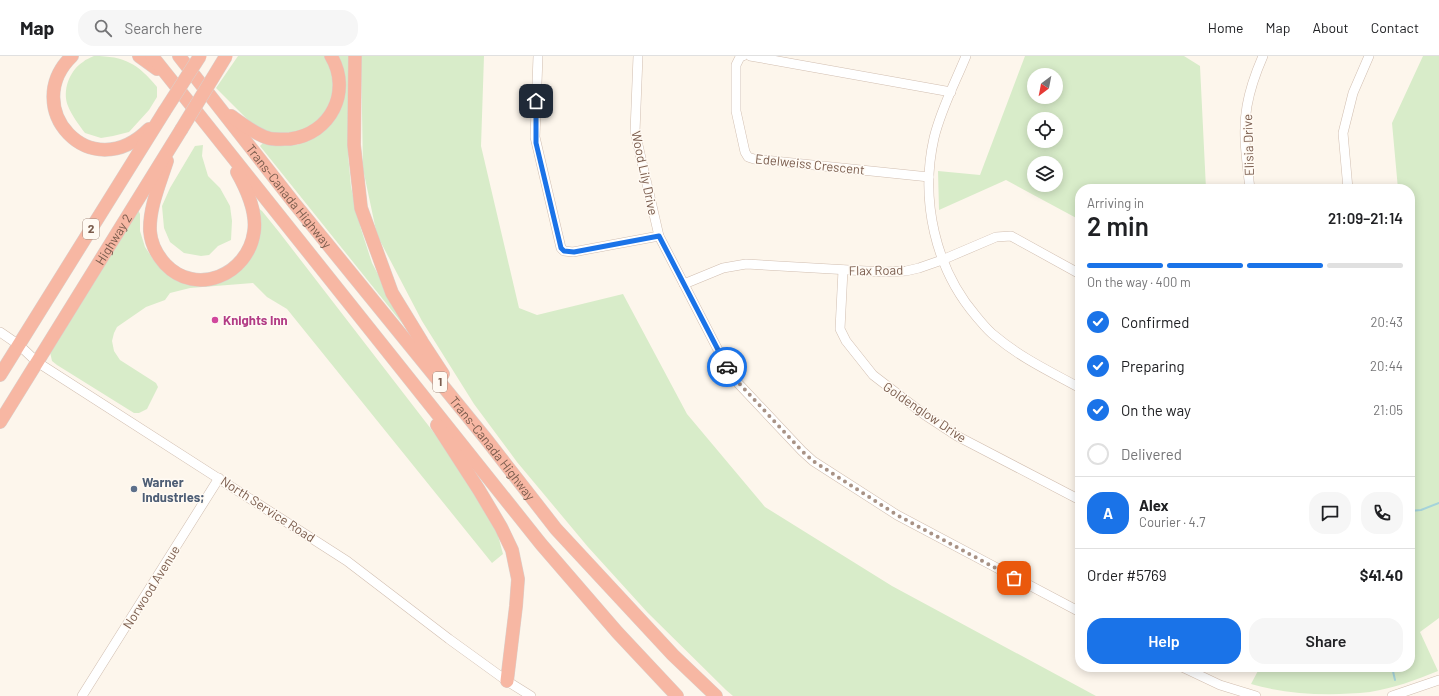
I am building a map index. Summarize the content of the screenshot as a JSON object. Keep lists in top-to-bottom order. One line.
{"streets":{"highway":["Trans-Canada Highway","2","Highway 2","1"],"street":["Elisia Drive","Edelweiss Crescent","Wood Lily Drive","Flax Road","Goldenglow Drive","North Service Road","Norwood Avenue"]},"crossings":[["Wood Lily Drive","Flax Road"],["Highway 2","North Service Road"],["Flax Road","Goldenglow Drive"],["North Service Road","Norwood Avenue"]],"places":["Knights Inn","Warner Industries;"],"north":"bottom left","page":{"header":"Map","search":"Search here","nav":["Home","Map","About","Contact"],"heading":["2 min","Arriving in","21:09–21:14"],"panel":["Alex","Courier · 4.7","Order #5769","$41.40"],"bar":"On the way · 400 m","list":[["Confirmed","20:43"],["Preparing","20:44"],["On the way","21:05"],"Delivered"],"round":"A","buttons":["Help","Share"]}}
